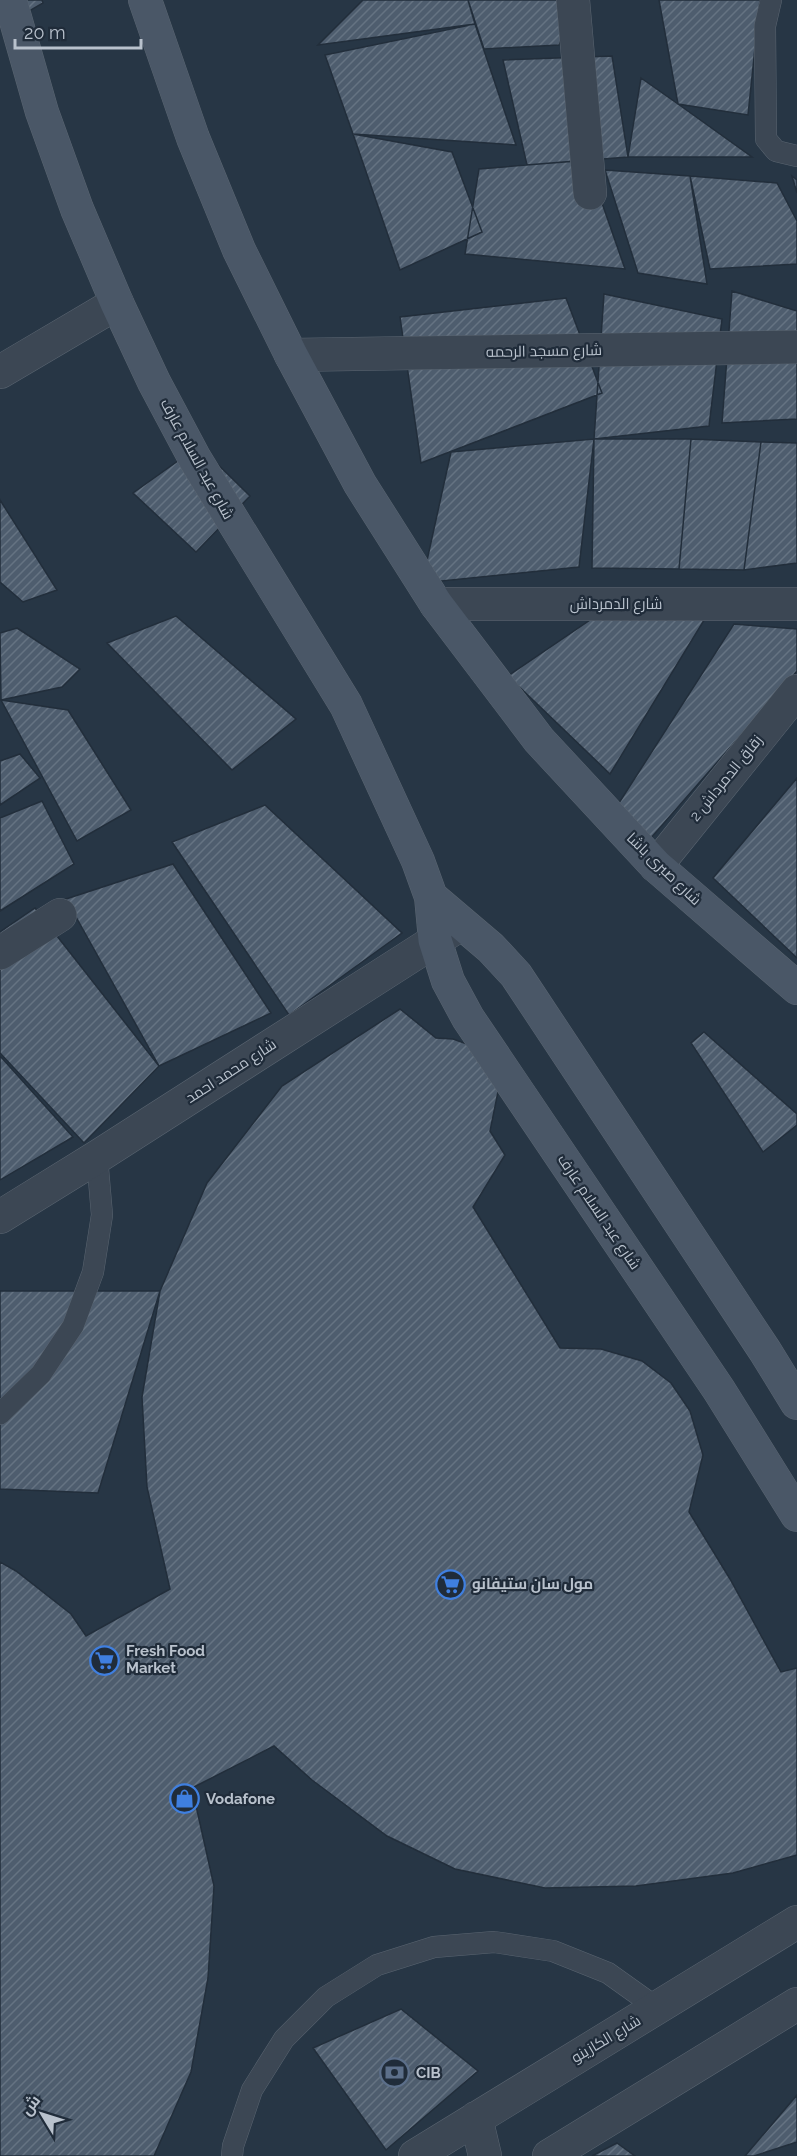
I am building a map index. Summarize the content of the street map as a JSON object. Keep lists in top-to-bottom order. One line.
{"streets":{"street":["شارع مسجد الرحمه","شارع عبد السلام عارف","شارع الدمرداش","زقاق الدمرداش 2","شارع صبرى باشا","شارع محمد احمد","شارع الكازينو"]},"crossings":[["شارع عبد السلام عارف","شارع محمد احمد"],["شارع الدمرداش","شارع صبرى باشا"],["زقاق الدمرداش 2","شارع صبرى باشا"]],"places":{"supermarket":["مول سان ستيفانو","Fresh Food Market"],"shop":["Vodafone"],"bank":["CIB"]},"scale_bar":"20 m","north":"top left"}
